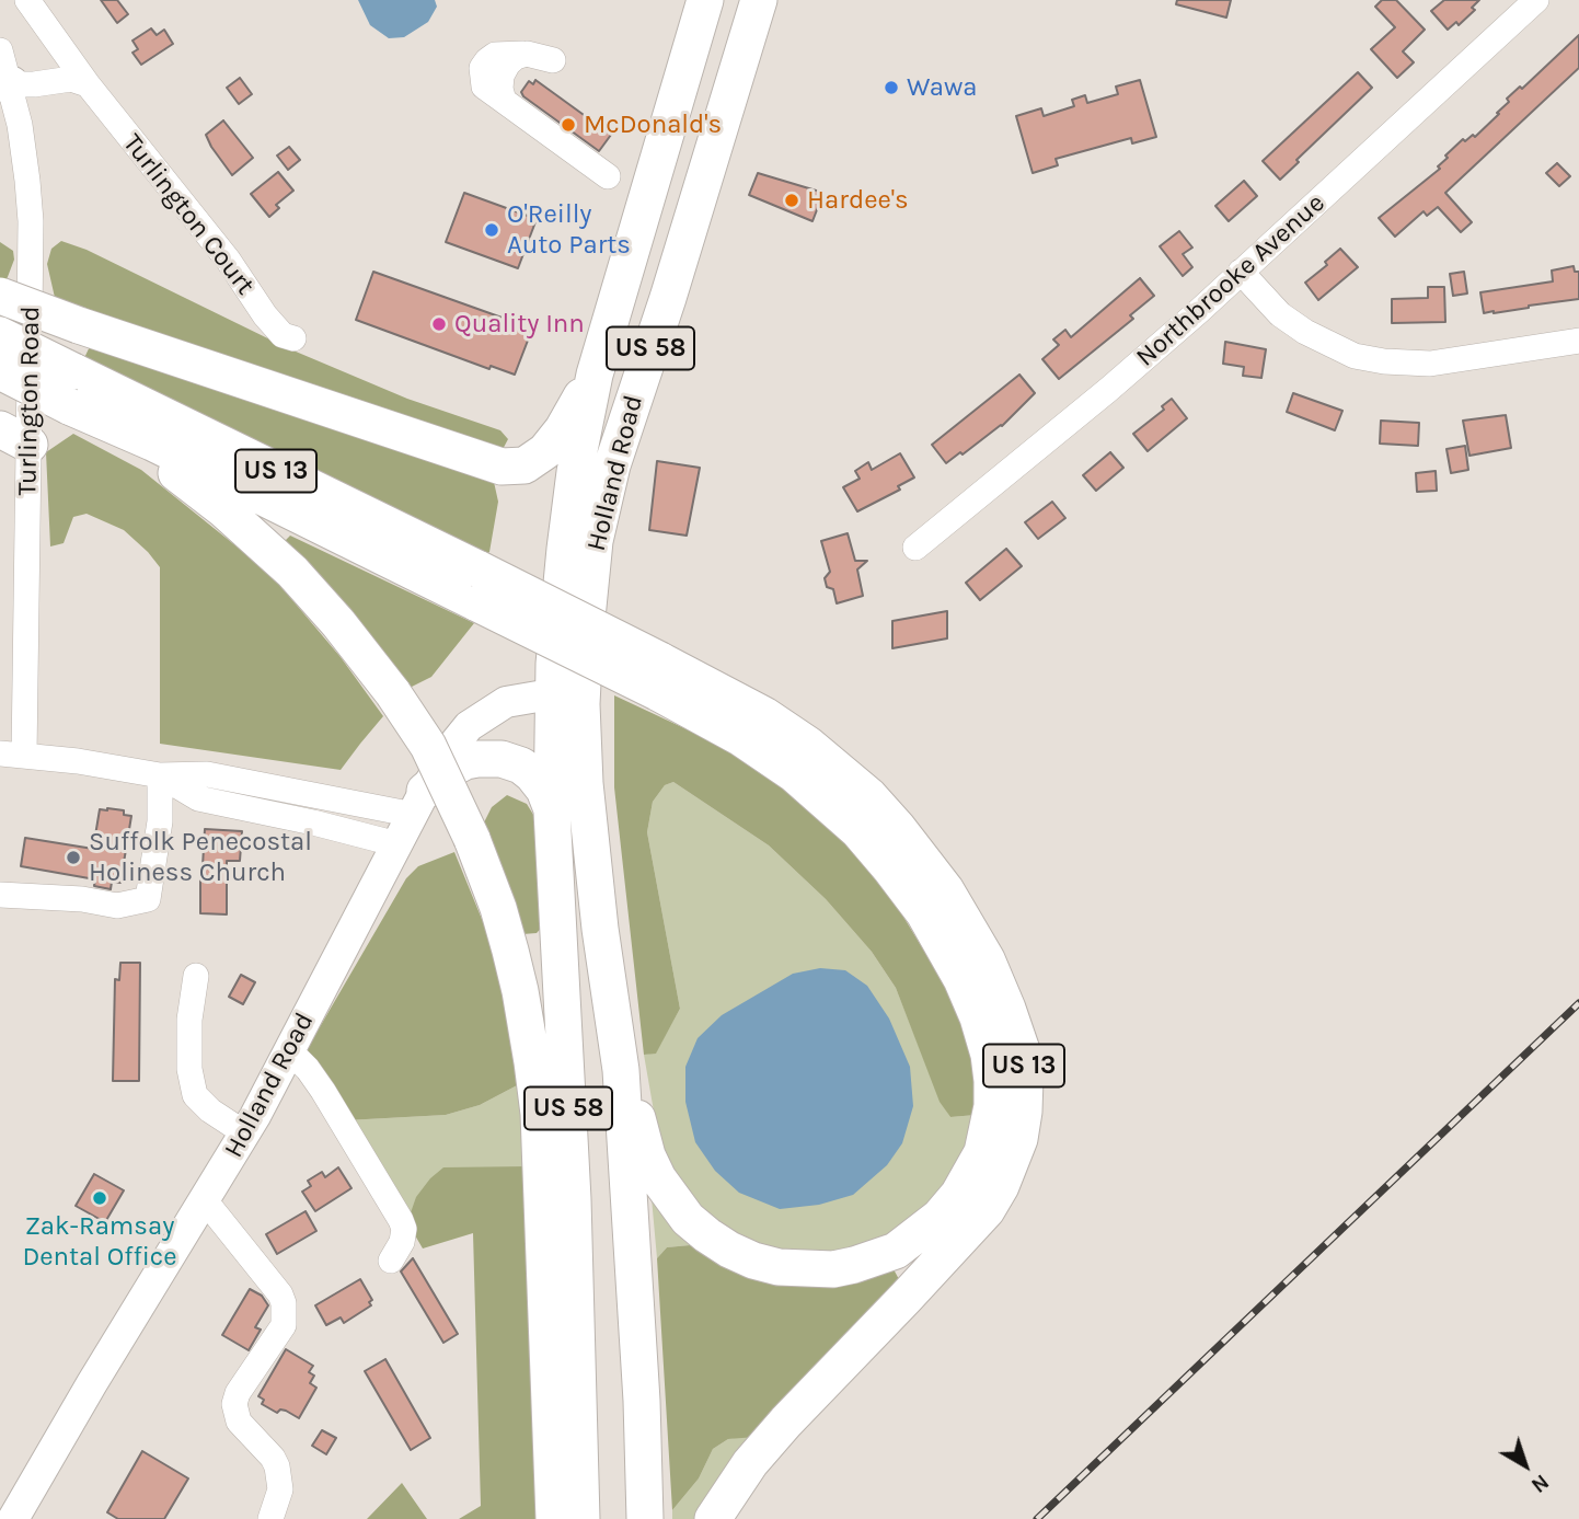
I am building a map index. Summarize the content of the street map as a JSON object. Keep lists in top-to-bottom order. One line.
{"streets":{"highway":["US 58","US 13","Holland Road"],"street":["Turlington Court","Northbrooke Avenue","Turlington Road"]},"crossings":[["US 58","Holland Road"]],"places":["Wawa","McDonald's","Hardee's","O'Reilly Auto Parts","Quality Inn","Suffolk Penecostal Holiness Church","Zak-Ramsay Dental Office"],"north":"bottom right"}
